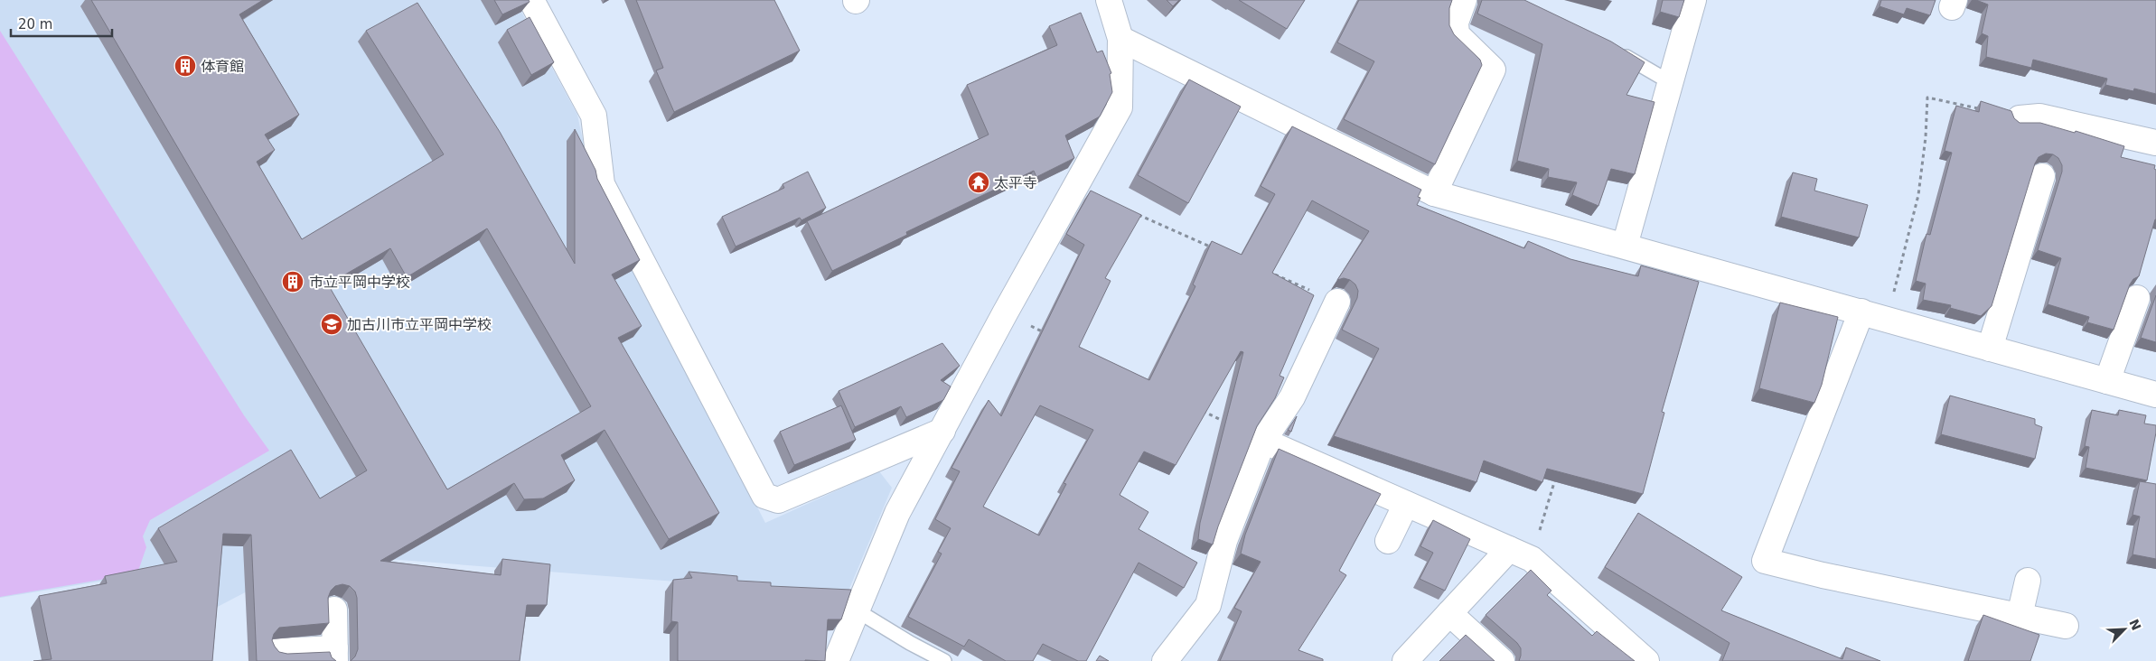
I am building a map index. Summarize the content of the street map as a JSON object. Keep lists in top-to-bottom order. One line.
{"places":{"building":["体育館","市立平岡中学校"],"temple":["太平寺"],"school or university":["加古川市立平岡中学校"]},"scale_bar":"20 m","north":"top right"}
